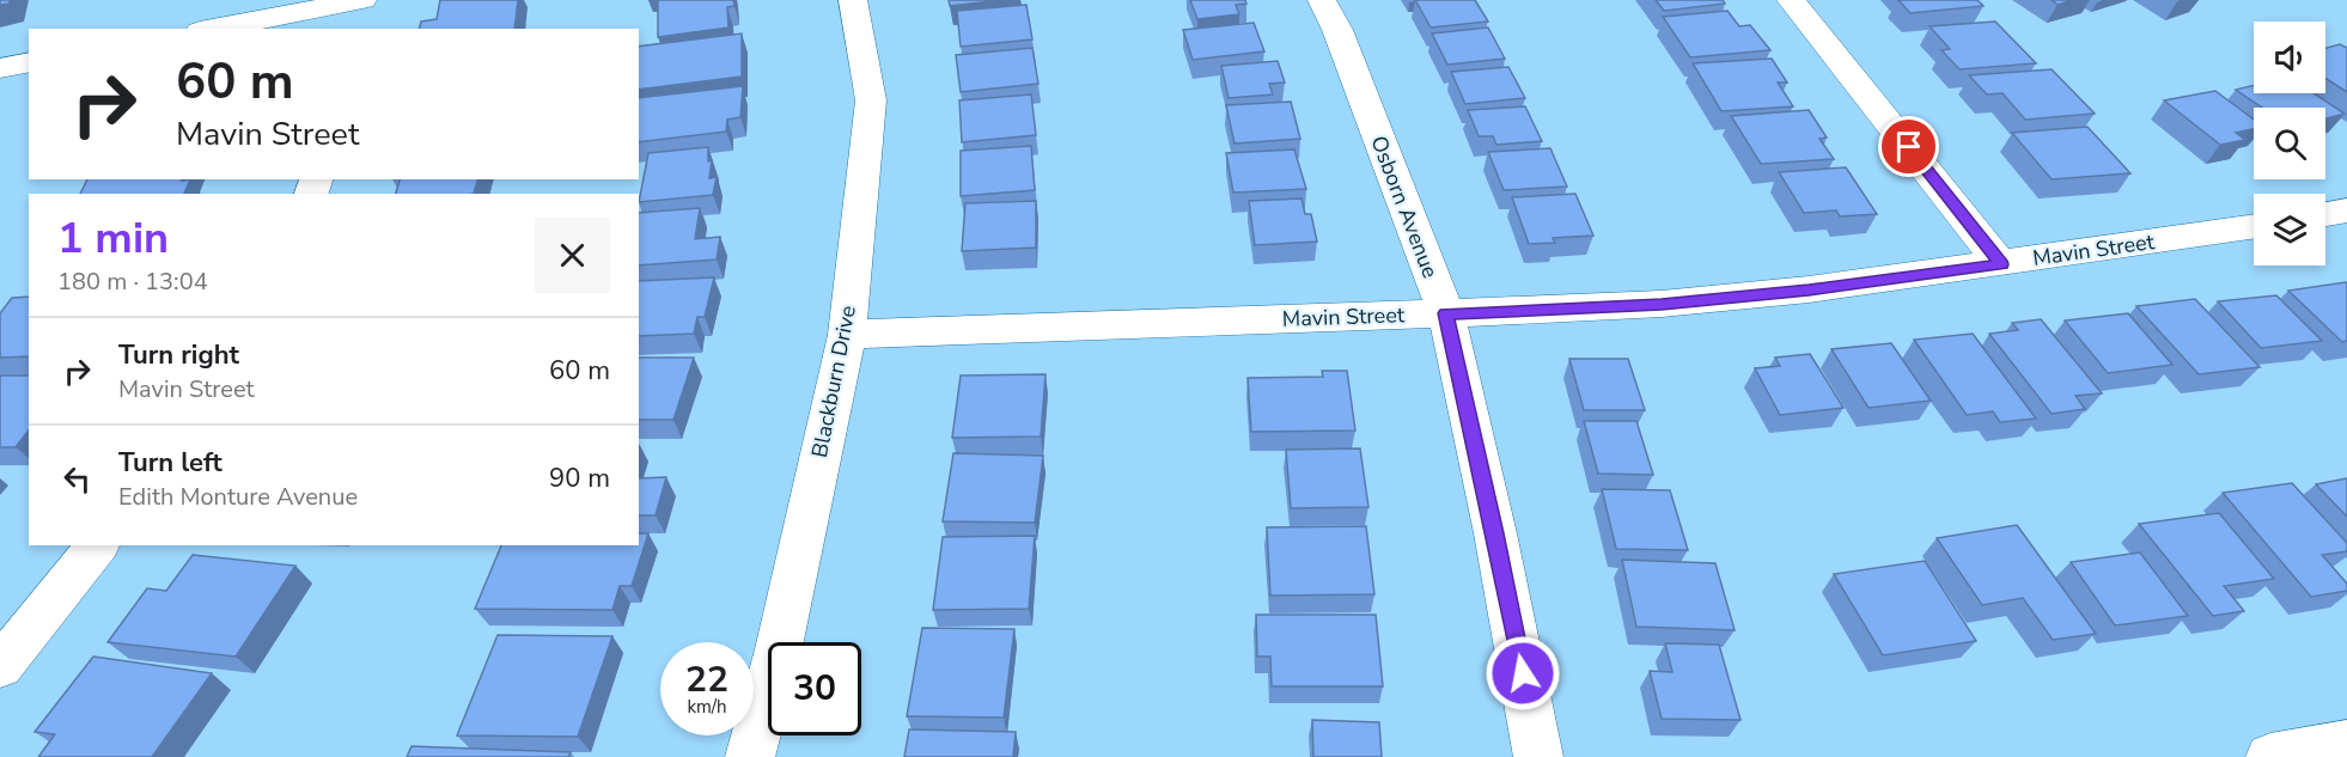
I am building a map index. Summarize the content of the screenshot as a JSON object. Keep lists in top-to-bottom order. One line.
{"streets":{"street":["Osborn Avenue","Mavin Street","Blackburn Drive"]},"crossings":[["Osborn Avenue","Mavin Street"],["Mavin Street","Blackburn Drive"]],"page":{"turn":["60 m","Mavin Street"],"heading":["1 min","180 m · 13:04"],"list":[{"name":"Turn right","note":"Mavin Street","value":"60 m"},{"name":"Turn left","note":"Edith Monture Avenue","value":"90 m"}],"speed":"22 km/h","limit":"30"}}
